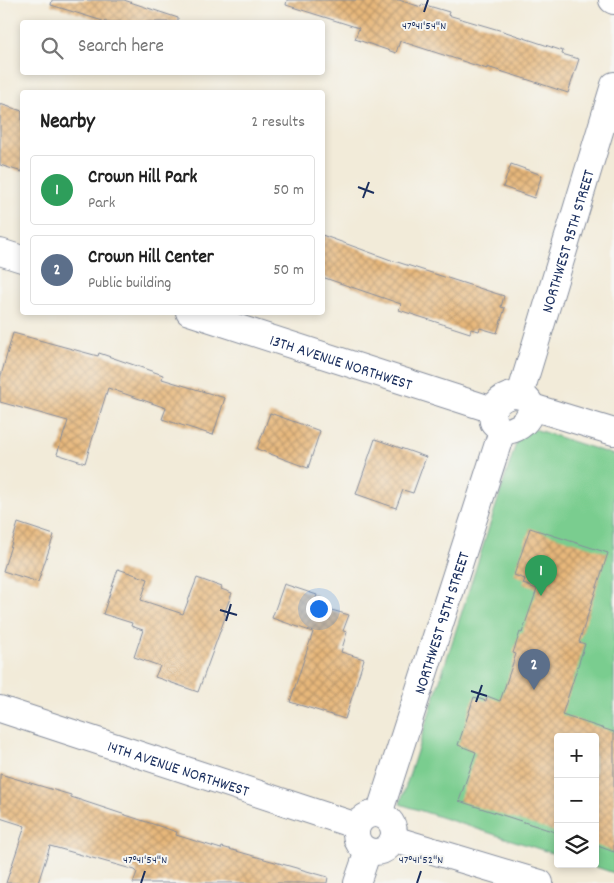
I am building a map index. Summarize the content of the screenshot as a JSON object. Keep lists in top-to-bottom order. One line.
{"streets":{"street":["NORTHWEST 95TH STREET","13TH AVENUE NORTHWEST","14TH AVENUE NORTHWEST"]},"crossings":[["NORTHWEST 95TH STREET","13TH AVENUE NORTHWEST"],["NORTHWEST 95TH STREET","14TH AVENUE NORTHWEST"]],"page":{"search":"Search here","heading":["Nearby","2 results"],"list":[{"mark":"1","name":"Crown Hill Park","note":"Park","value":"50 m"},{"mark":"2","name":"Crown Hill Center","note":"Public building","value":"50 m"}],"pins":["1","2"],"map_buttons":["+","−"]},"coordinates":["47°41'54\"N","47°41'52\"N"]}
